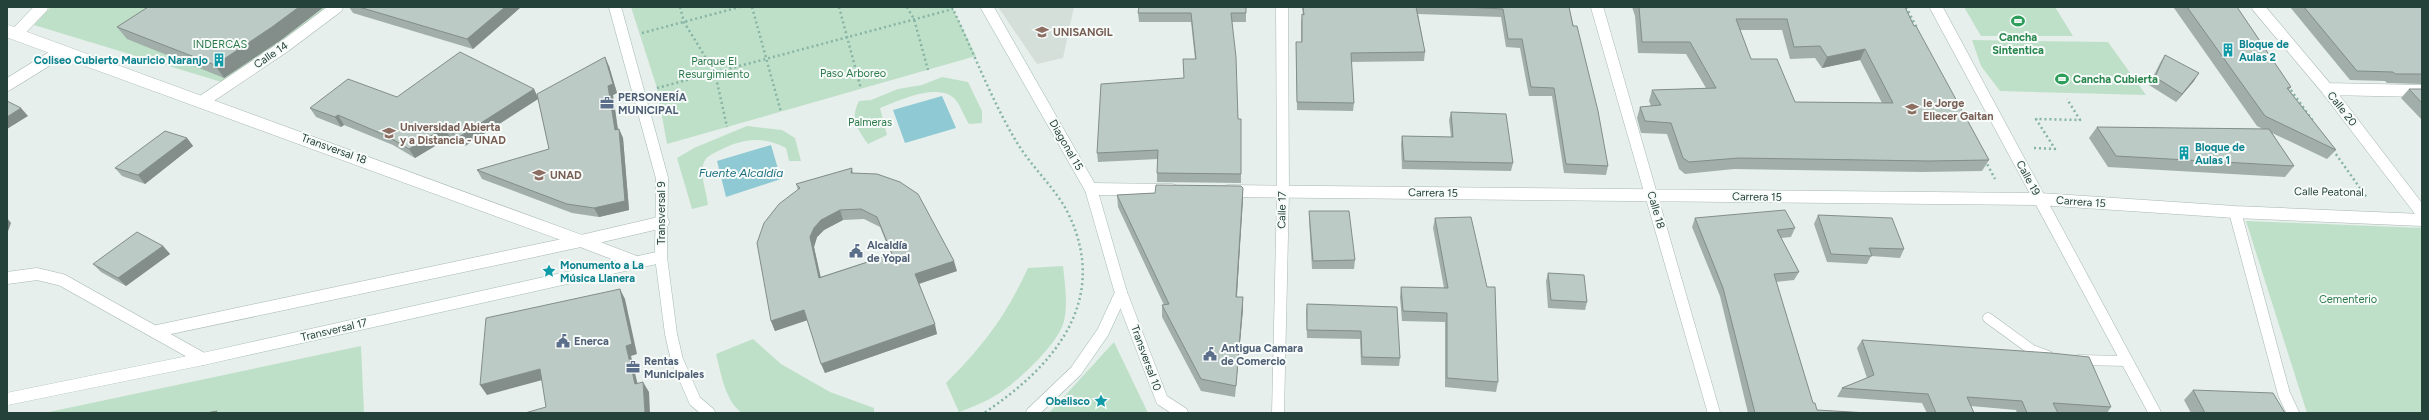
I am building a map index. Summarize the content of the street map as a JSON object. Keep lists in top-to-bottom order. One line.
{"streets":{"street":["Calle 14","Calle 20","Diagonal 15","Transversal 18","Calle 19","Carrera 15","Calle 17","Calle 18","Transversal 9","Transversal 17","Transversal 10"],"path":["Calle Peatonal"]},"crossings":[["Calle 14","Transversal 18"],["Diagonal 15","Transversal 10"],["Transversal 18","Transversal 17"],["Calle 19","Carrera 15"],["Carrera 15","Calle 17"],["Carrera 15","Calle 18"],["Transversal 9","Transversal 17"]],"water":["Fuente Alcaldía"],"parks":["INDERCAS","Parque El Resurgimiento","Paso Arboreo","Palmeras","Cementerio"],"places":{"sports":["Cancha Sintentica","Cancha Cubierta"],"school or university":["UNISANGIL","Ie Jorge Eliecer Gaitan","Universidad Abierta y a Distancia - UNAD","UNAD"],"building":["Bloque de Aulas 2","Coliseo Cubierto Mauricio Naranjo","Bloque de Aulas 1"],"office":["PERSONERÍA MUNICIPAL","Rentas Municipales"],"public building":["Alcaldía de Yopal","Enerca","Antigua Camara de Comercio"],"place":["Monumento a La Música Llanera","Obelisco"]}}
